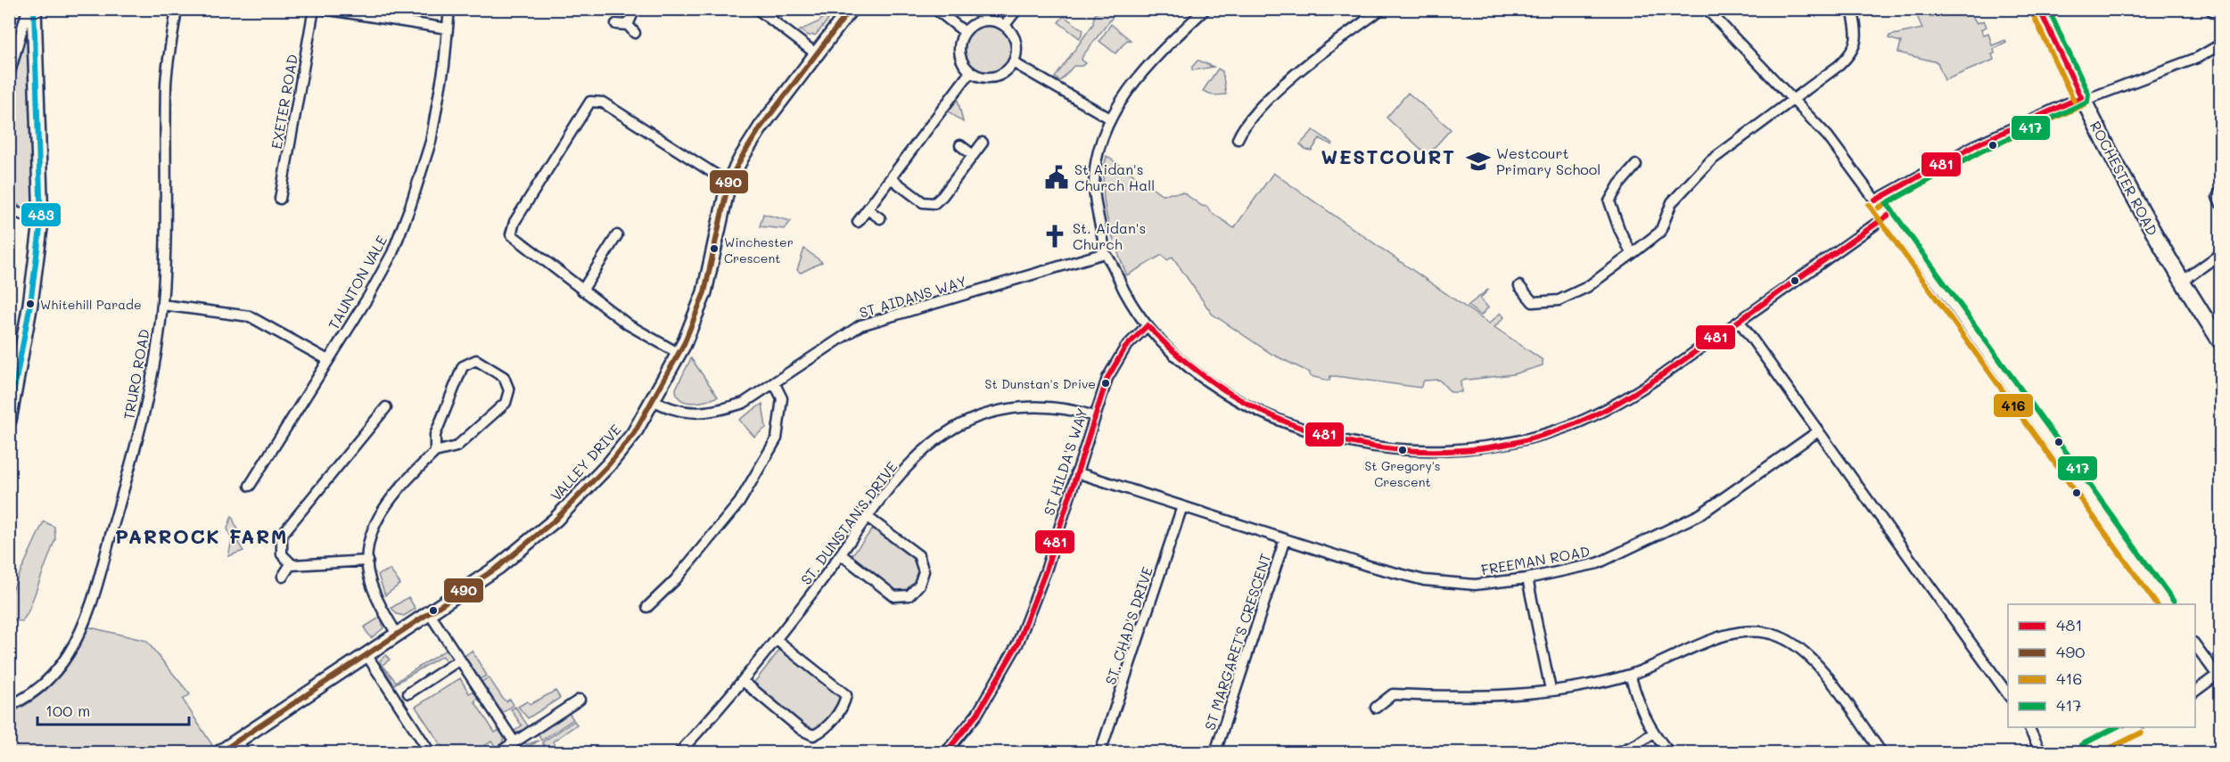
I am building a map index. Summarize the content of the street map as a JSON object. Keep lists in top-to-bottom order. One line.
{"streets":{"main road":["ROCHESTER ROAD"],"street":["EXETER ROAD","TAUNTON VALE","ST AIDANS WAY","TRURO ROAD","ST HILDA'S WAY","VALLEY DRIVE","ST. DUNSTAN'S DRIVE","FREEMAN ROAD","ST. CHAD'S DRIVE","ST MARGARET'S CRESCENT"]},"crossings":[["ST AIDANS WAY","VALLEY DRIVE"],["ST HILDA'S WAY","ST. DUNSTAN'S DRIVE"],["ST HILDA'S WAY","FREEMAN ROAD"],["FREEMAN ROAD","ST. CHAD'S DRIVE"],["FREEMAN ROAD","ST MARGARET'S CRESCENT"]],"districts":["WESTCOURT","PARROCK FARM"],"places":{"school or university":["Westcourt Primary School"],"public building":["St Aidan's Church Hall"],"church":["St. Aidan's Church"],"other":["Winchester Crescent","Whitehill Parade","St Dunstan's Drive","St Gregory's Crescent"]},"lines":["transit line 481","transit line 490","transit line 417","transit line 483","transit line 416"],"legend":["481","490","416","417"],"scale_bar":"100 m"}
